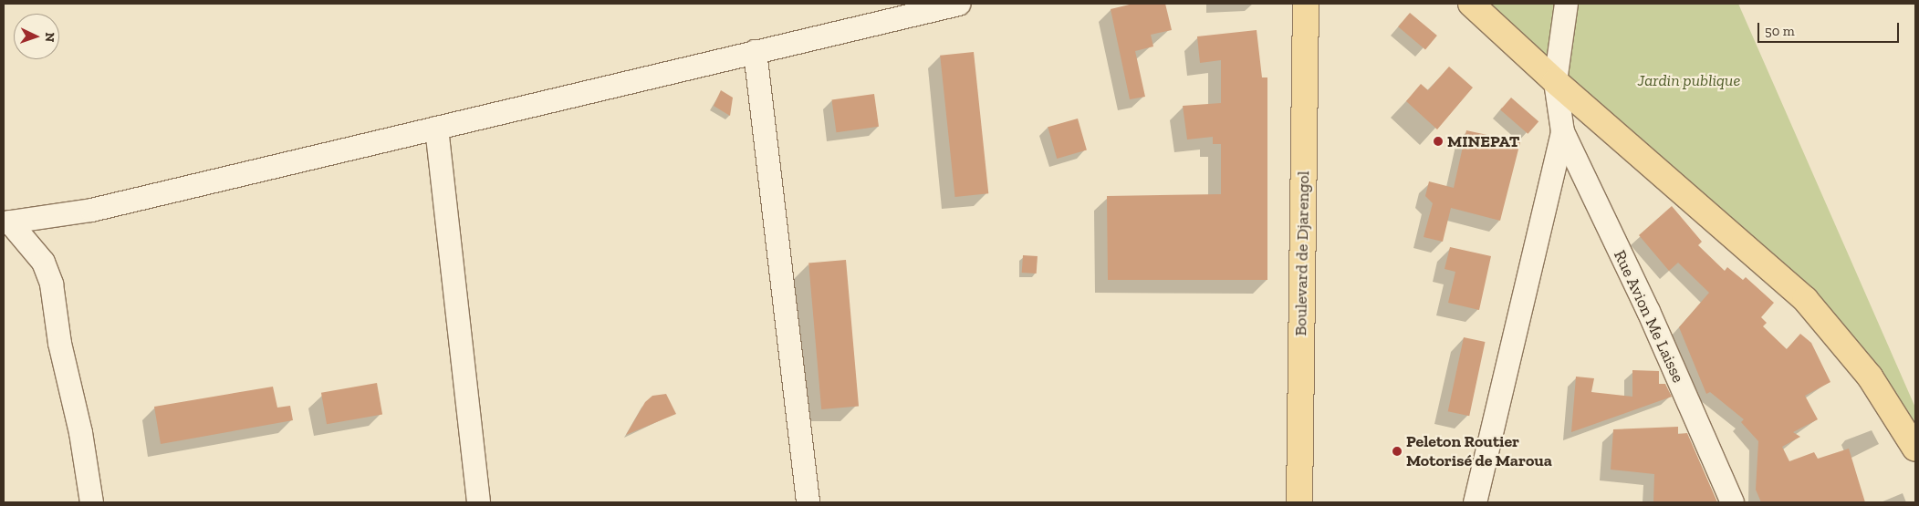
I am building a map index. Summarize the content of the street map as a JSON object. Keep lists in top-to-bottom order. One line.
{"streets":{"main road":["Boulevard de Djarengol"],"street":["Rue Avion Me Laisse"]},"parks":["Jardin publique"],"places":["MINEPAT","Peleton Routier Motorisé de Maroua"],"scale_bar":"50 m","north":"right"}
